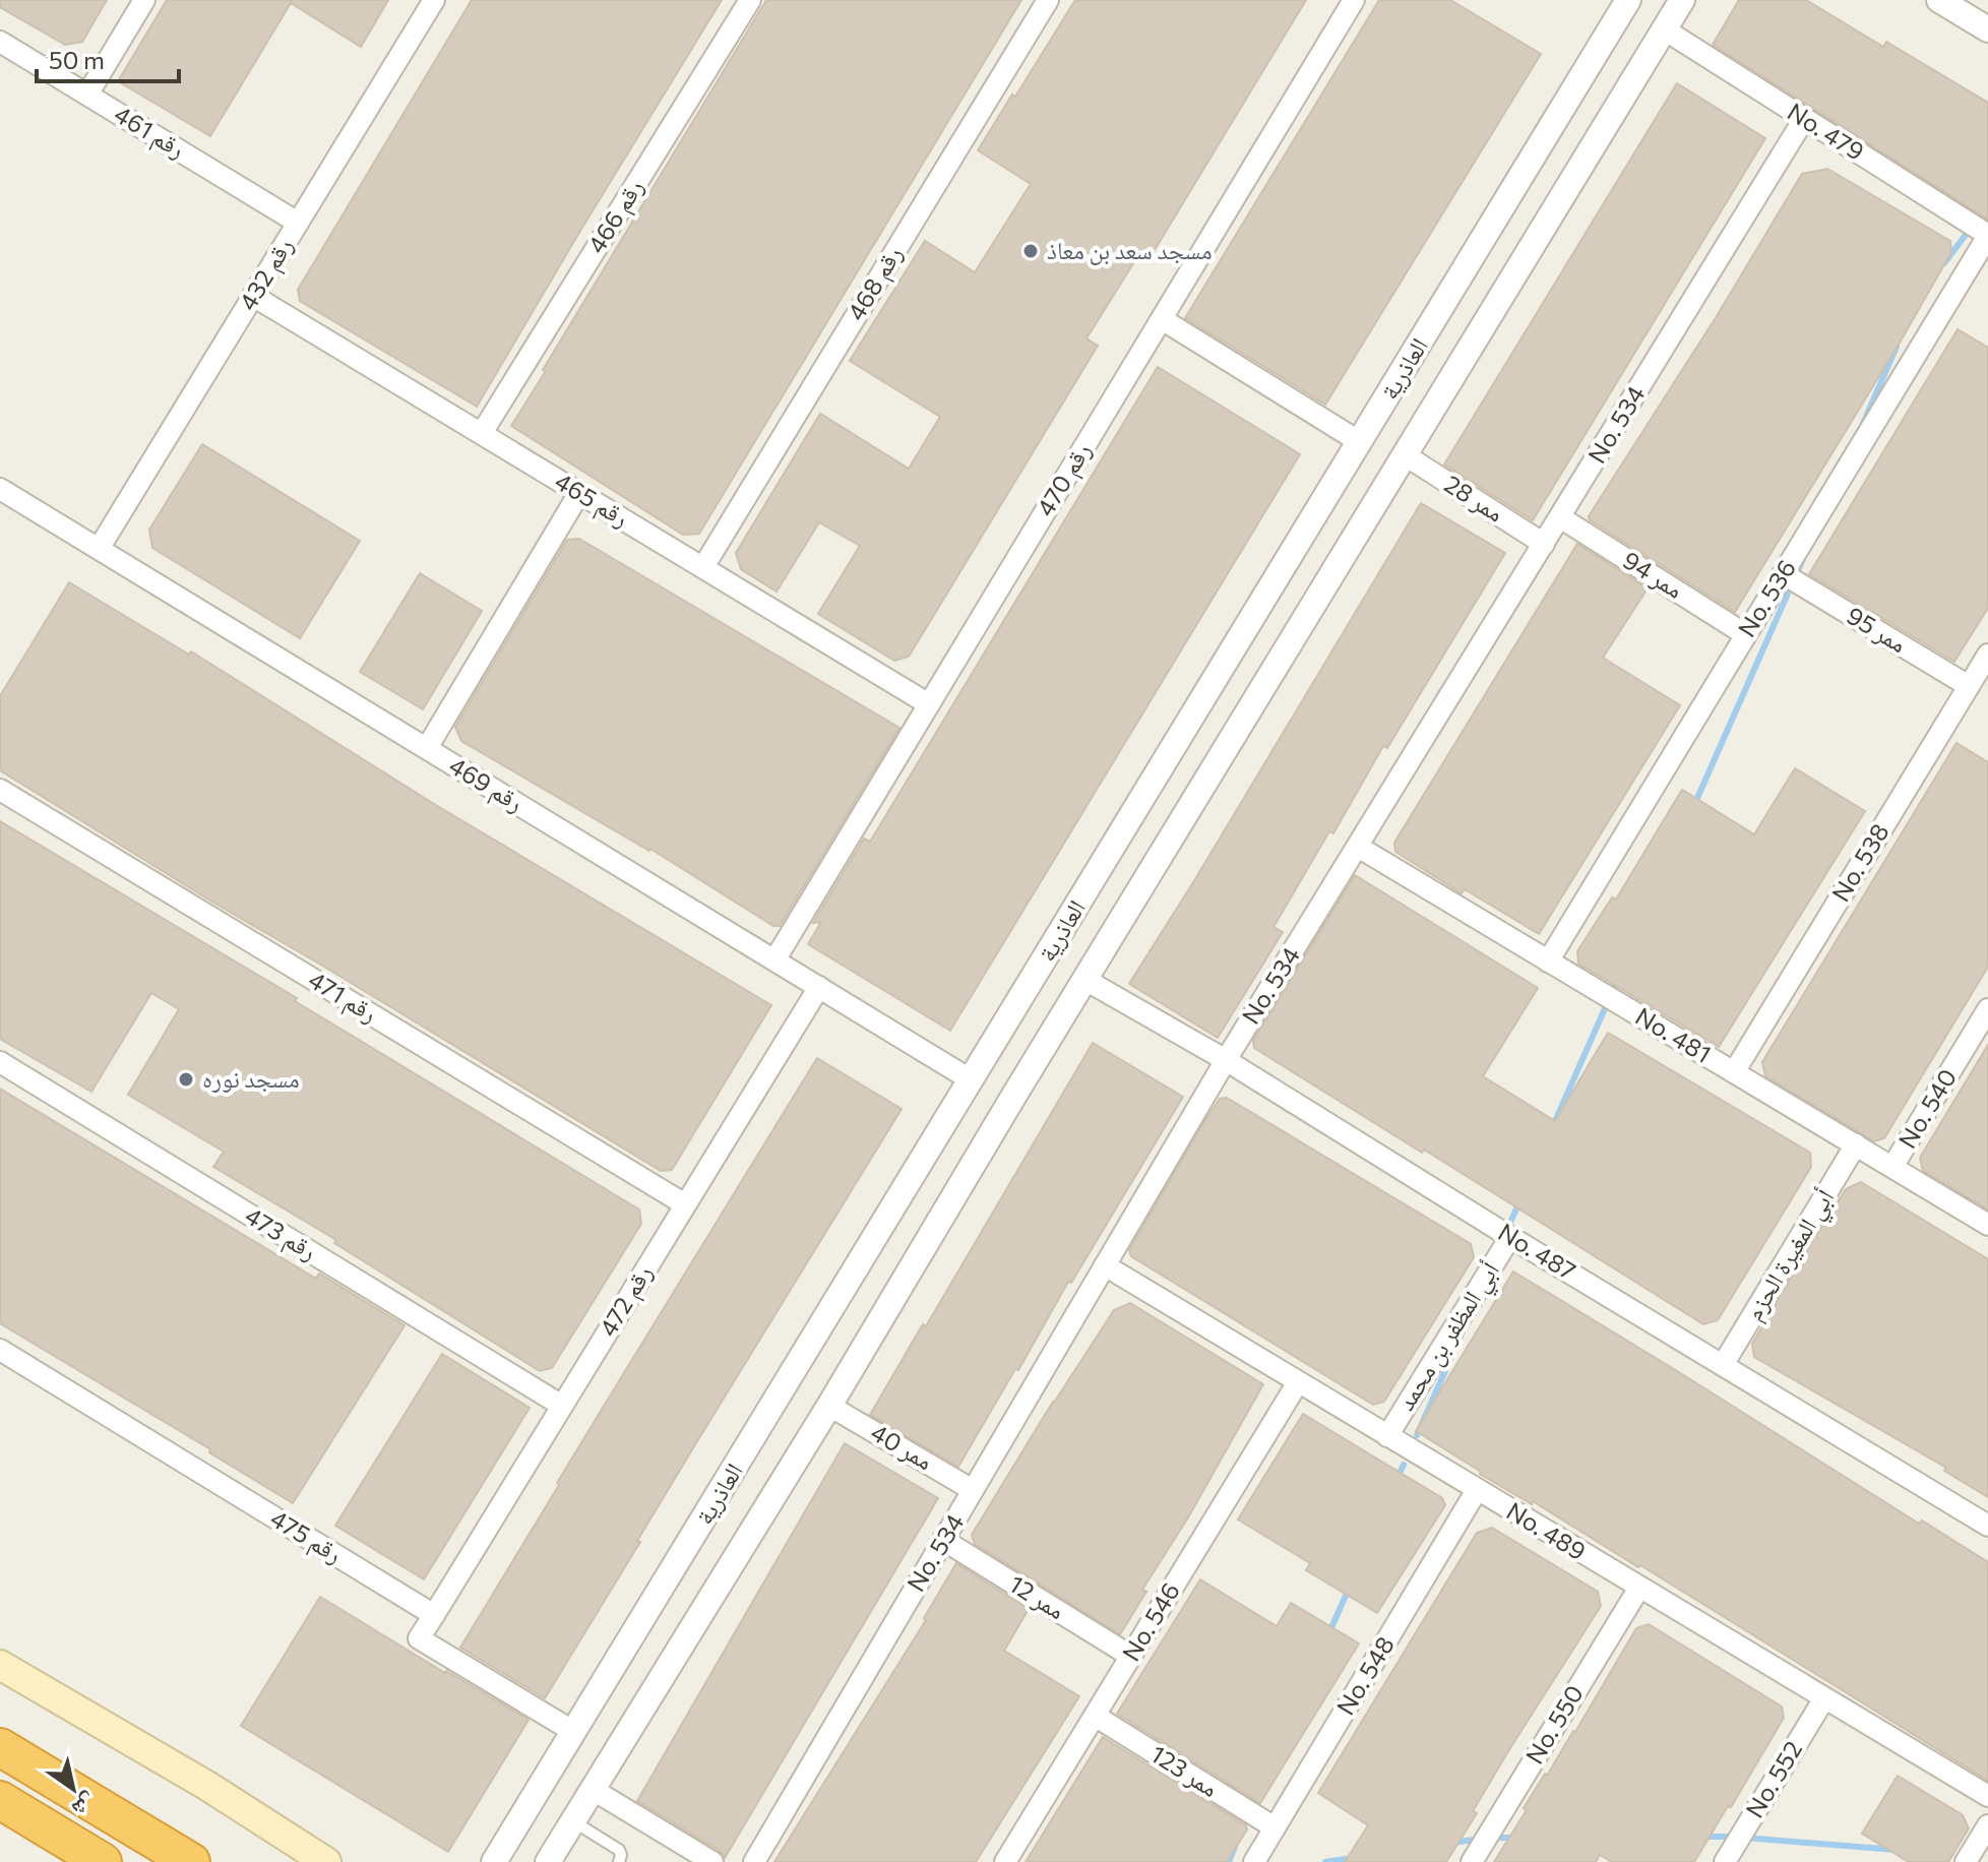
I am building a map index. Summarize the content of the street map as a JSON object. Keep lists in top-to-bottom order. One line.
{"streets":{"street":["رقم 461","No. 479","رقم 466","رقم 432","رقم 468","العاذرية","No. 534","رقم 470","ممر 28","رقم 465","ممر 94","No. 536","ممر 95","رقم 469","No. 538","رقم 471","No. 481","No. 540","رقم 473","No. 487","أبي المغيرة الحزم","رقم 472","أبي المظفر بن محمد","ممر 40","No. 489","رقم 475","ممر 12","No. 546","No. 548","No. 550","ممر 123","No. 552"]},"crossings":[["رقم 461","رقم 432"],["No. 479","العاذرية"],["No. 479","No. 534"],["No. 479","No. 536"],["رقم 466","رقم 465"],["رقم 432","رقم 465"],["رقم 432","رقم 469"],["رقم 468","رقم 465"],["العاذرية","ممر 28"],["العاذرية","رقم 469"],["العاذرية","No. 487"],["العاذرية","ممر 40"],["No. 534","ممر 28"],["No. 534","ممر 94"],["No. 534","No. 481"],["No. 534","No. 487"],["No. 534","ممر 40"],["No. 534","No. 489"],["No. 534","ممر 12"],["رقم 470","رقم 465"],["رقم 470","رقم 469"],["ممر 94","No. 536"],["No. 536","ممر 95"],["No. 536","No. 481"],["ممر 95","No. 538"],["رقم 469","رقم 472"],["No. 538","No. 481"],["رقم 471","رقم 472"],["No. 481","No. 540"],["No. 481","أبي المغيرة الحزم"],["رقم 473","رقم 472"],["No. 487","أبي المغيرة الحزم"],["No. 487","أبي المظفر بن محمد"],["رقم 472","رقم 475"],["أبي المظفر بن محمد","No. 489"],["No. 489","No. 546"],["No. 489","No. 548"],["No. 489","No. 550"],["No. 489","No. 552"],["ممر 12","No. 546"],["No. 546","ممر 123"],["No. 548","ممر 123"]],"places":["مسجد سعد بن معاذ","مسجد نوره"],"scale_bar":"50 m","north":"bottom right"}
